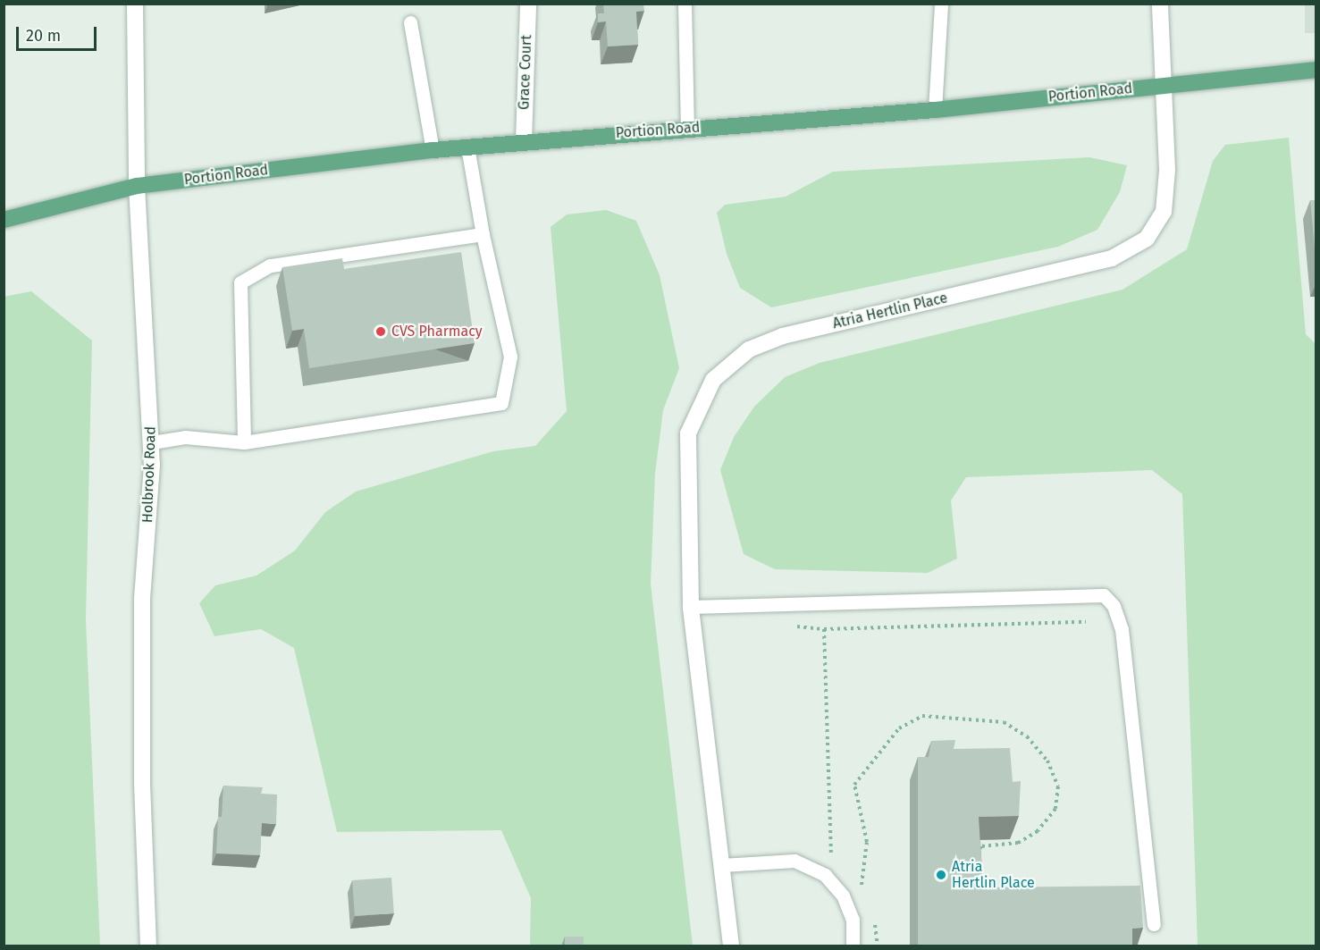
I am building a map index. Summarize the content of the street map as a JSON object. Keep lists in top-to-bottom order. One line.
{"streets":{"main road":["Portion Road"],"street":["Grace Court","Atria Hertlin Place","Holbrook Road"]},"crossings":[["Grace Court","Portion Road"],["Portion Road","Atria Hertlin Place"],["Portion Road","Holbrook Road"]],"places":["CVS Pharmacy","Atria Hertlin Place"],"scale_bar":"20 m"}
